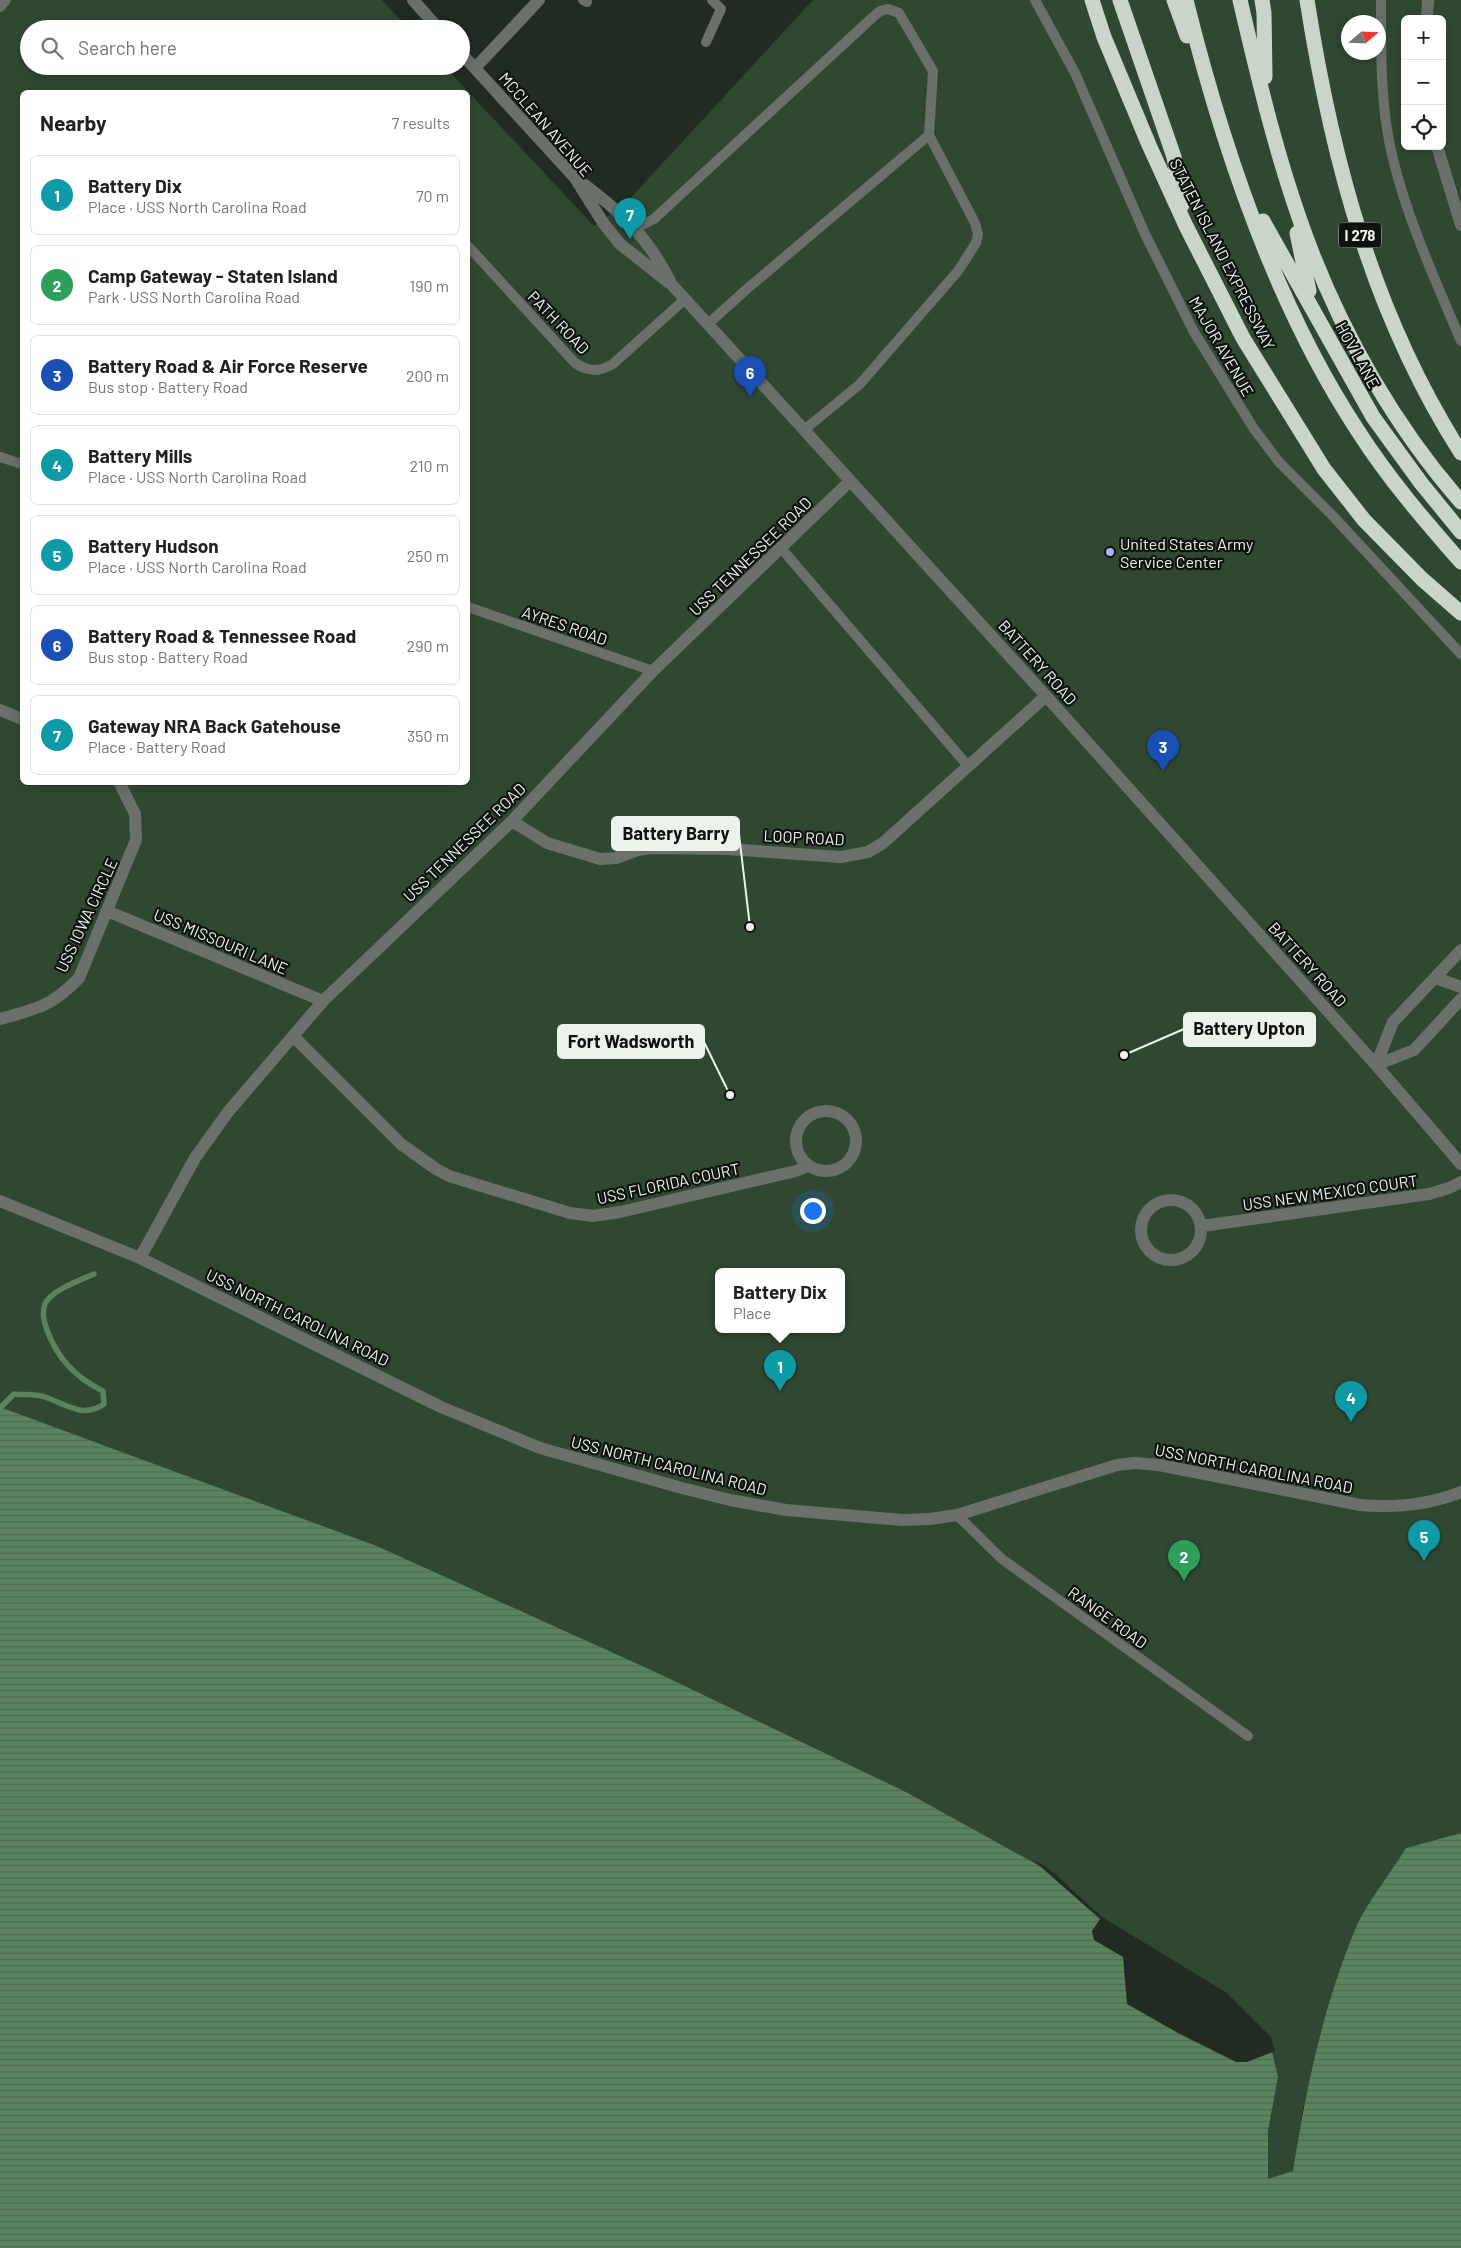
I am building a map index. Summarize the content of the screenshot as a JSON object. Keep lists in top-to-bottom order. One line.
{"streets":{"highway":["I 278","STATEN ISLAND EXPRESSWAY","HOV LANE"],"street":["MCCLEAN AVENUE","USS TENNESSEE ROAD","BATTERY ROAD","LOOP ROAD","USS IOWA CIRCLE","USS MISSOURI LANE","USS FLORIDA COURT","USS NEW MEXICO COURT","USS NORTH CAROLINA ROAD"],"lane":["PATH ROAD","MAJOR AVENUE","AYRES ROAD","RANGE ROAD"]},"crossings":[["MCCLEAN AVENUE","BATTERY ROAD"],["PATH ROAD","BATTERY ROAD"],["USS TENNESSEE ROAD","AYRES ROAD"],["USS TENNESSEE ROAD","BATTERY ROAD"],["USS TENNESSEE ROAD","LOOP ROAD"],["USS TENNESSEE ROAD","USS MISSOURI LANE"],["USS TENNESSEE ROAD","USS FLORIDA COURT"],["USS TENNESSEE ROAD","USS NORTH CAROLINA ROAD"],["BATTERY ROAD","LOOP ROAD"],["USS IOWA CIRCLE","USS MISSOURI LANE"],["USS NORTH CAROLINA ROAD","RANGE ROAD"]],"places":["United States Army Service Center","Battery Barry","Battery Upton","Fort Wadsworth"],"north":"right","page":{"map_buttons":["+","−"],"search":"Search here","heading":["Nearby","7 results"],"list":[{"mark":"1","name":"Battery Dix","note":"Place · USS North Carolina Road","value":"70 m"},{"mark":"2","name":"Camp Gateway - Staten Island","note":"Park · USS North Carolina Road","value":"190 m"},{"mark":"3","name":"Battery Road & Air Force Reserve","note":"Bus stop · Battery Road","value":"200 m"},{"mark":"4","name":"Battery Mills","note":"Place · USS North Carolina Road","value":"210 m"},{"mark":"5","name":"Battery Hudson","note":"Place · USS North Carolina Road","value":"250 m"},{"mark":"6","name":"Battery Road & Tennessee Road","note":"Bus stop · Battery Road","value":"290 m"},{"mark":"7","name":"Gateway NRA Back Gatehouse","note":"Place · Battery Road","value":"350 m"}],"pins":["7","6","3","1","4","5","2"],"popup":["Battery Dix","Place"]}}
